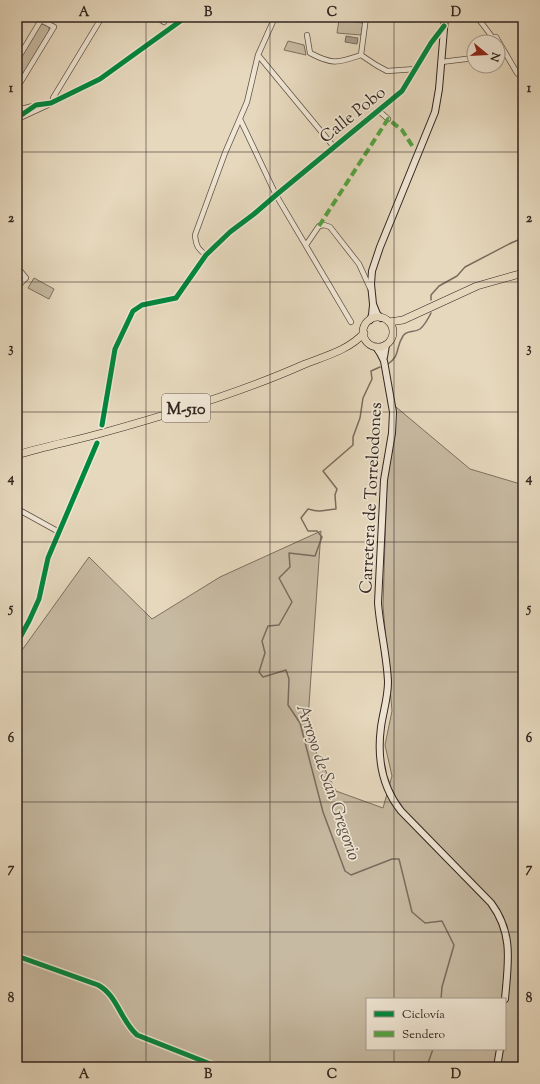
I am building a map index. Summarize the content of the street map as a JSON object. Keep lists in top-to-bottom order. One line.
{"streets":{"main road":["M-510","Carretera de Torrelodones"],"street":["Calle Pobo"]},"crossings":[["M-510","Carretera de Torrelodones"]],"water":["Arroyo de San Gregorio"],"legend":["Ciclovía","Sendero"],"north":"right","grid":{"columns":["A","B","C","D"],"rows":["1","2","3","4","5","6","7","8"]}}
